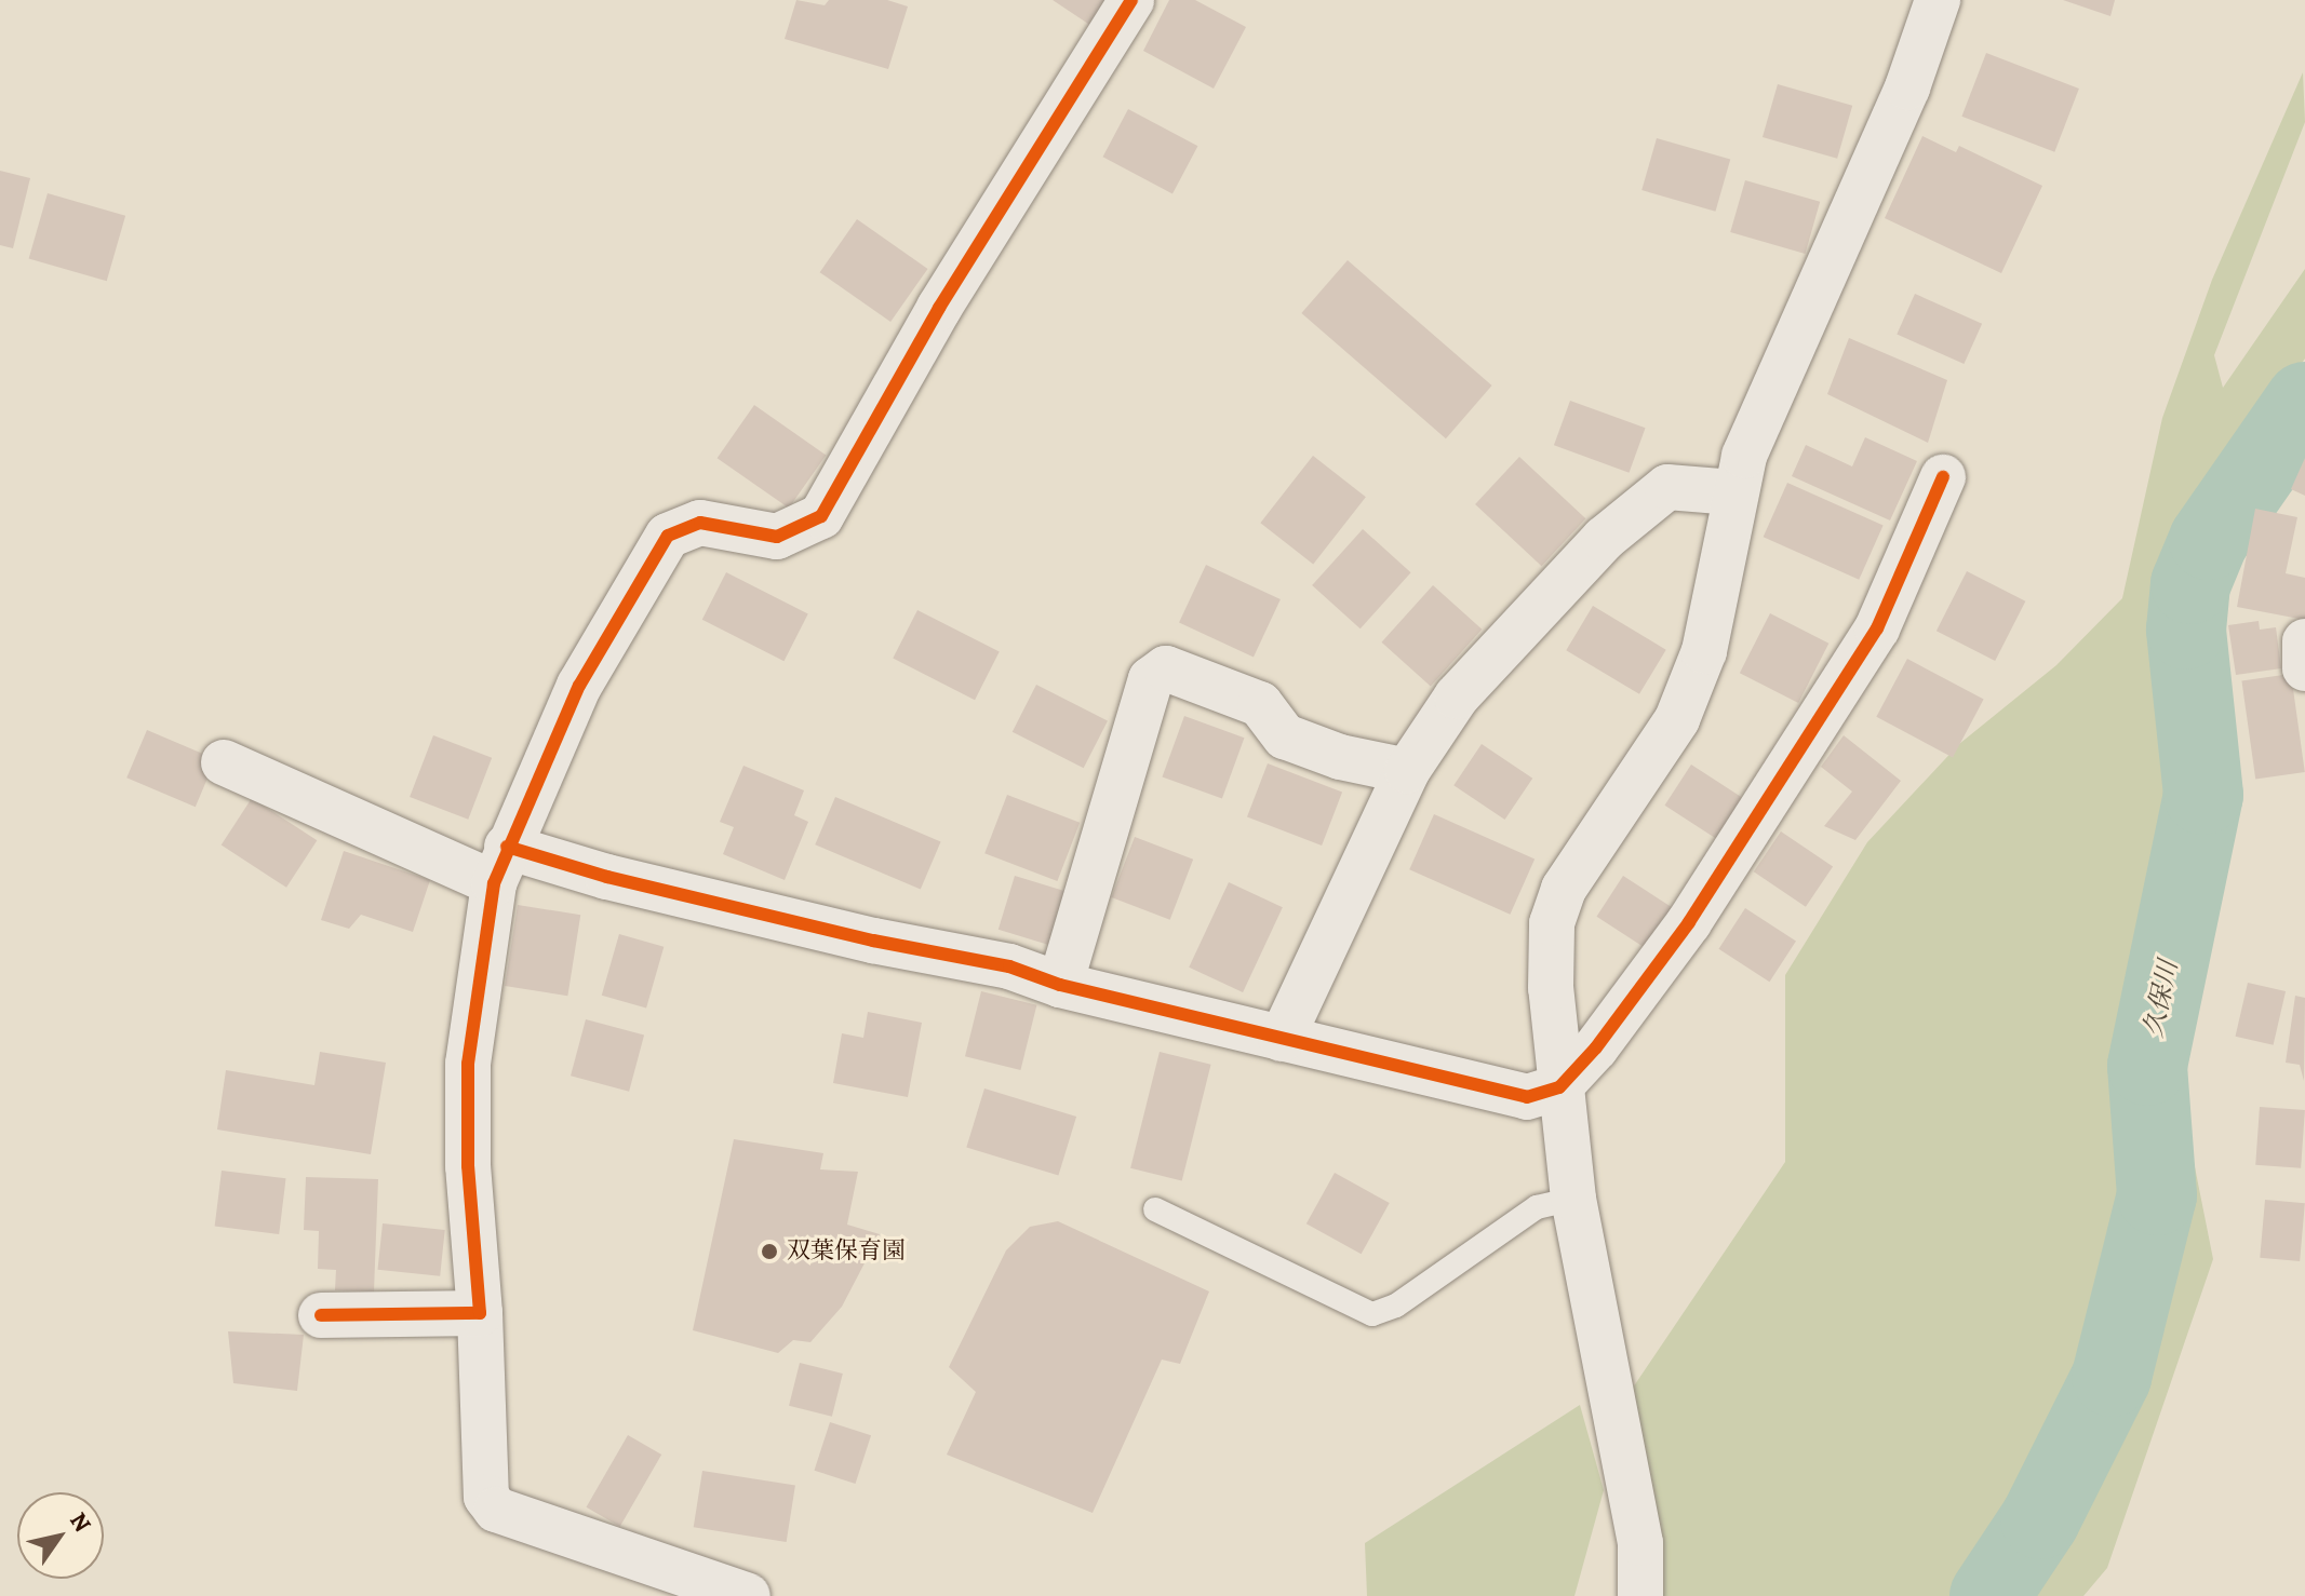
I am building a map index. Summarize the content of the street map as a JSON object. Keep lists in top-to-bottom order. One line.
{"water":["久保川"],"places":["双葉保育園"],"north":"top right"}
